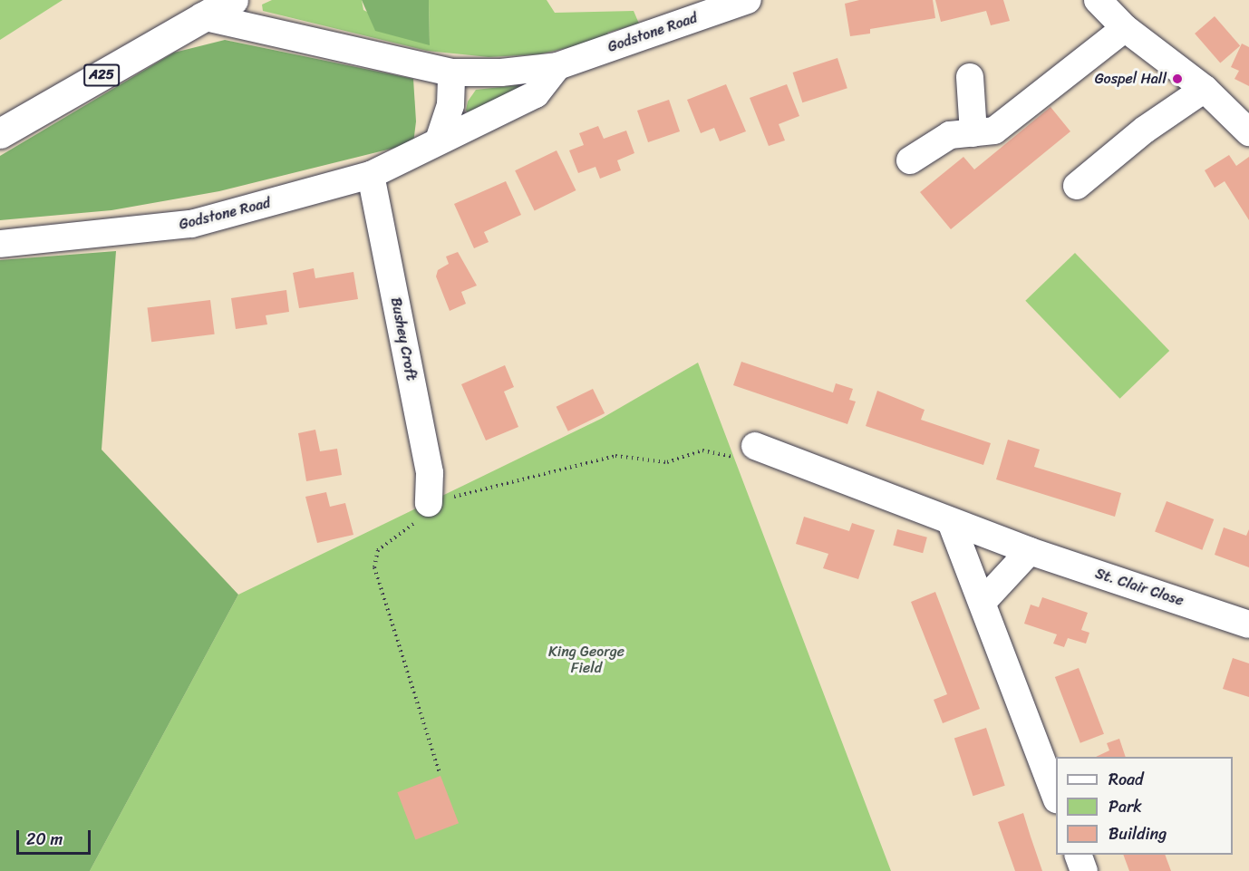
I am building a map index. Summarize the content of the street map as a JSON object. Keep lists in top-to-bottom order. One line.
{"streets":{"main road":["A25"],"street":["Godstone Road","Bushey Croft","St. Clair Close"]},"crossings":[["Godstone Road","A25"],["Godstone Road","Bushey Croft"]],"parks":["King George Field"],"places":["Gospel Hall"],"legend":["Road","Park","Building"],"scale_bar":"20 m"}
